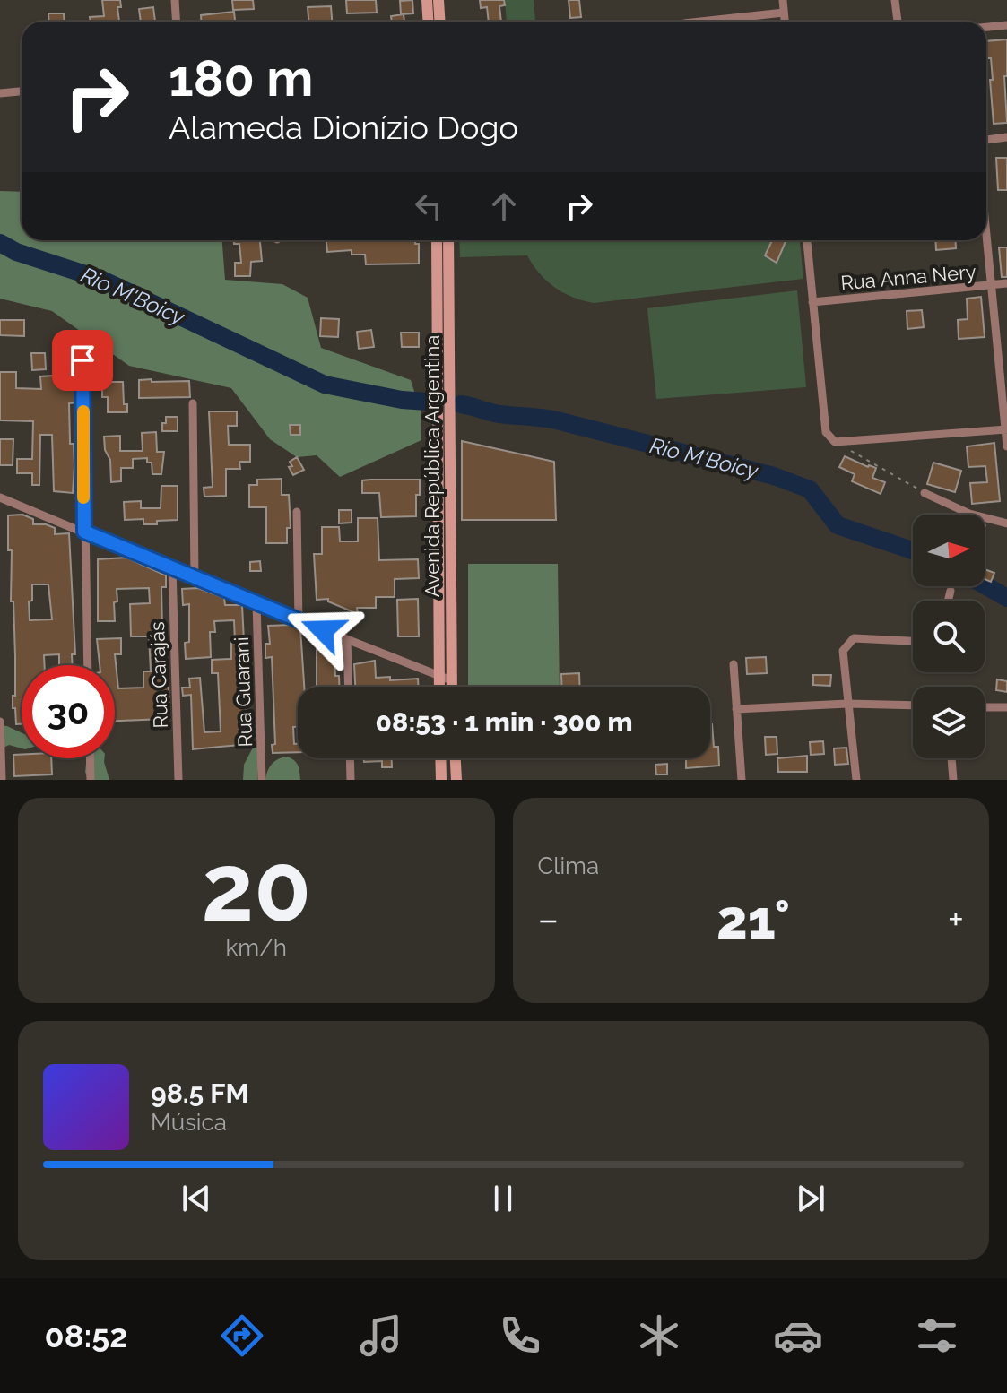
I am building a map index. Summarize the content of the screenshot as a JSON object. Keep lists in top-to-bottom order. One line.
{"streets":{"main road":["Avenida República Argentina"],"street":["Rua Anna Nery","Rua Carajás","Rua Guarani"]},"water":["Rio M'Boicy"],"north":"right","page":{"turn":["180 m","Alameda Dionízio Dogo"],"limit":"30","trip":"08:53 · 1 min · 300 m","tile":[["20","km/h"],"Clima"],"heat":["−","21°","+"],"song":["98.5 FM","Música"],"tabs":"08:52"}}
